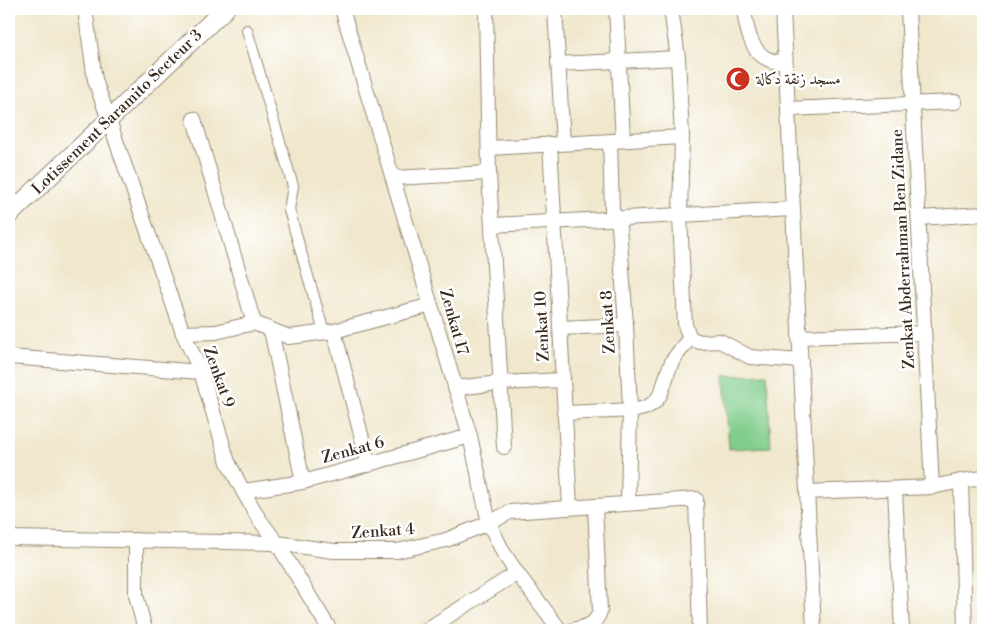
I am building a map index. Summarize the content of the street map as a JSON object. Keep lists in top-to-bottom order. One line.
{"streets":{"street":["Lotissement Saramito Secteur 3","Zenkat Abderrahman Ben Zidane","Zenkat 17","Zenkat 8","Zenkat 10","Zenkat 9","Zenkat 6","Zenkat 4"]},"crossings":[["Lotissement Saramito Secteur 3","Zenkat 9"],["Zenkat 17","Zenkat 6"],["Zenkat 17","Zenkat 4"],["Zenkat 8","Zenkat 4"],["Zenkat 10","Zenkat 4"],["Zenkat 9","Zenkat 6"],["Zenkat 9","Zenkat 4"]],"places":{"mosque":["مسجد زنقة دكالة"]}}
